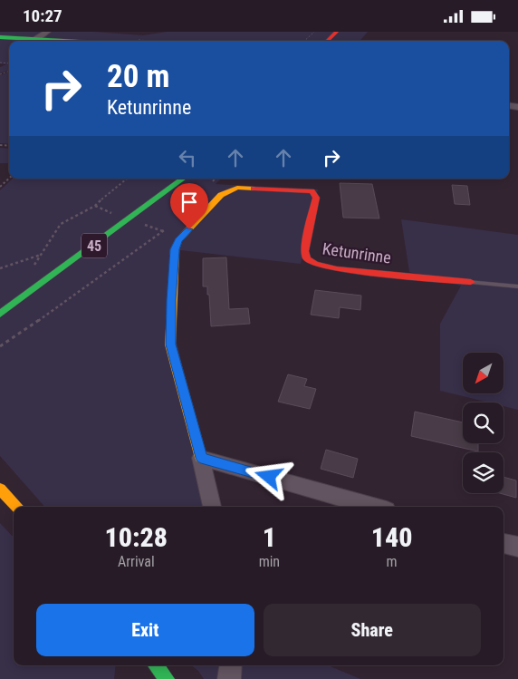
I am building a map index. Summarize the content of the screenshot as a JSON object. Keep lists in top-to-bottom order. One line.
{"streets":{"street":["45","Ketunrinne"]},"north":"bottom left","page":{"status":"10:27","turn":["20 m","Ketunrinne"],"eta":["10:28","Arrival","1","min","140","m"],"buttons":["Exit","Share"]}}
